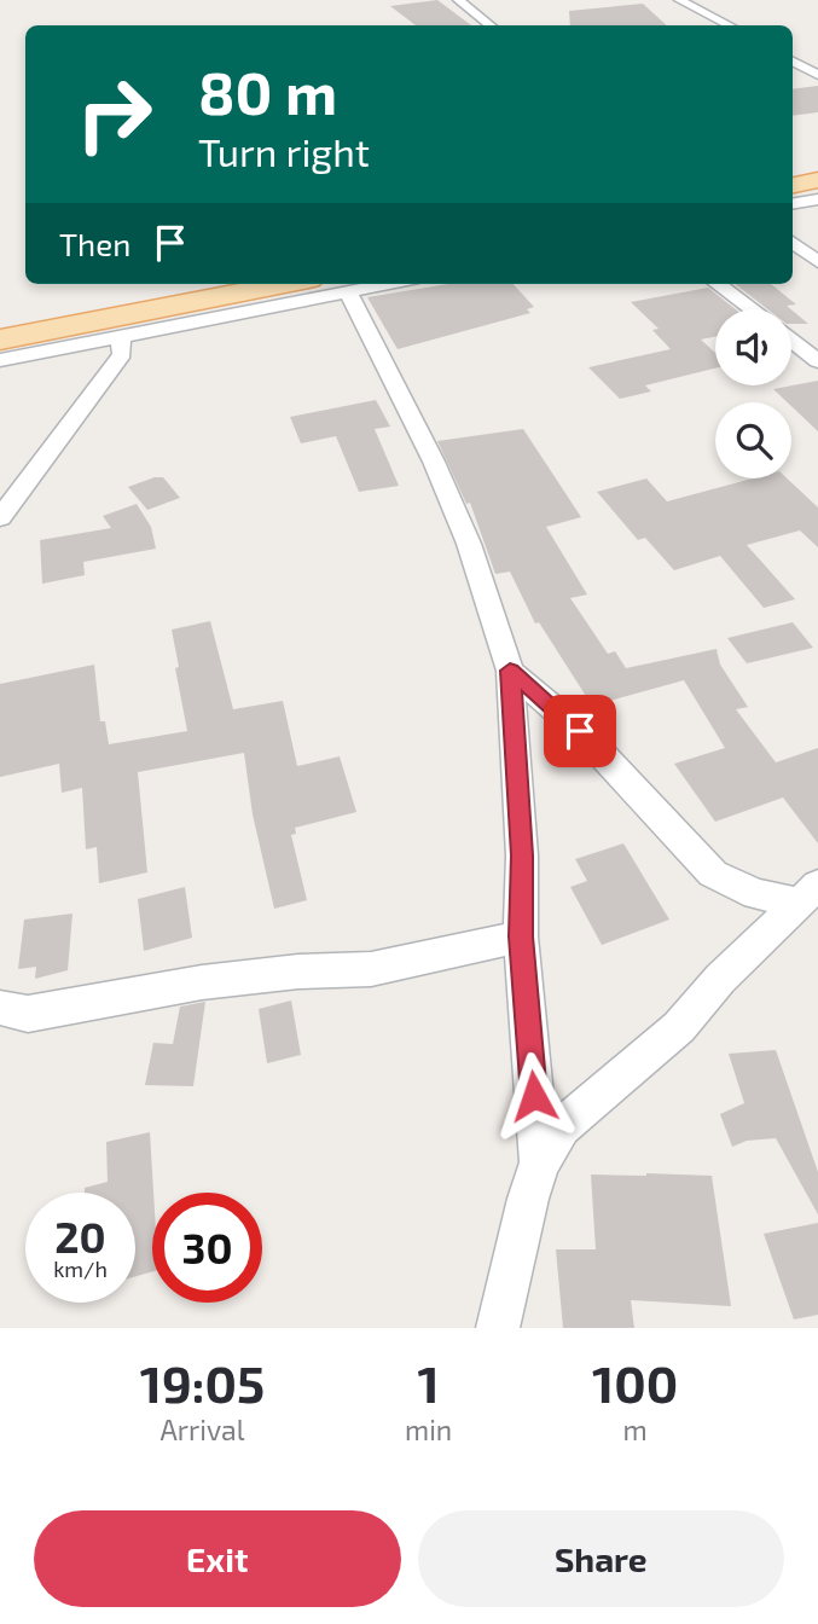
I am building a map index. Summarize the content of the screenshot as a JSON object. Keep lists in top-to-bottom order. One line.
{"page":{"turn":["80 m","Turn right"],"then":"Then","speed":"20 km/h","limit":"30","eta":["19:05","Arrival","1","min","100","m"],"buttons":["Exit","Share"]}}
